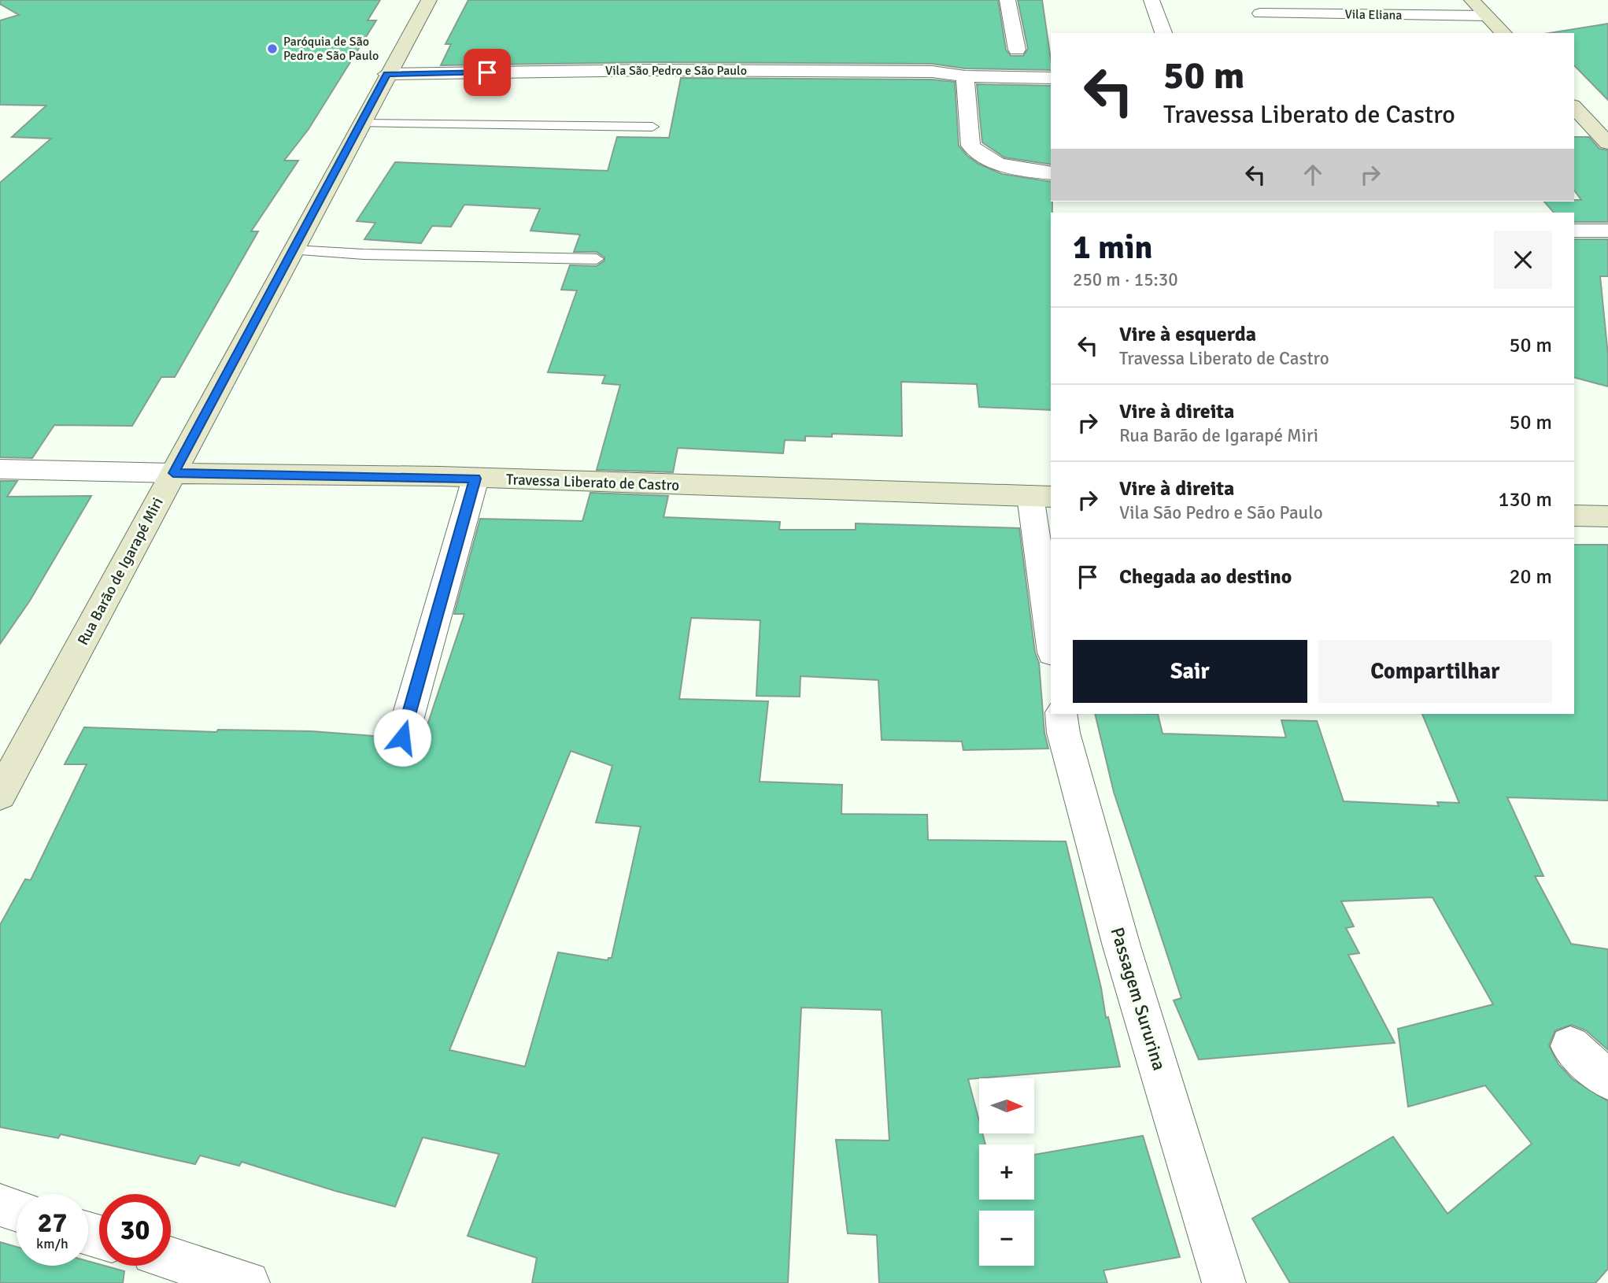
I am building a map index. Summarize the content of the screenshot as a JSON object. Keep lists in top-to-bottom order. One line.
{"streets":{"main road":["Travessa Liberato de Castro","Rua Barão de Igarapé Miri"],"street":["Vila Eliana","Vila São Pedro e São Paulo","Passagem Sururina"]},"crossings":[["Vila São Pedro e São Paulo","Rua Barão de Igarapé Miri"],["Travessa Liberato de Castro","Rua Barão de Igarapé Miri"]],"places":["Paróquia de São Pedro e São Paulo"],"north":"right","page":{"turn":["50 m","Travessa Liberato de Castro"],"heading":["1 min","250 m · 15:30"],"list":[{"name":"Vire à esquerda","note":"Travessa Liberato de Castro","value":"50 m"},{"name":"Vire à direita","note":"Rua Barão de Igarapé Miri","value":"50 m"},{"name":"Vire à direita","note":"Vila São Pedro e São Paulo","value":"130 m"},{"name":"Chegada ao destino","value":"20 m"}],"buttons":["Sair","Compartilhar"],"map_buttons":["+","−"],"speed":"27 km/h","limit":"30"}}
